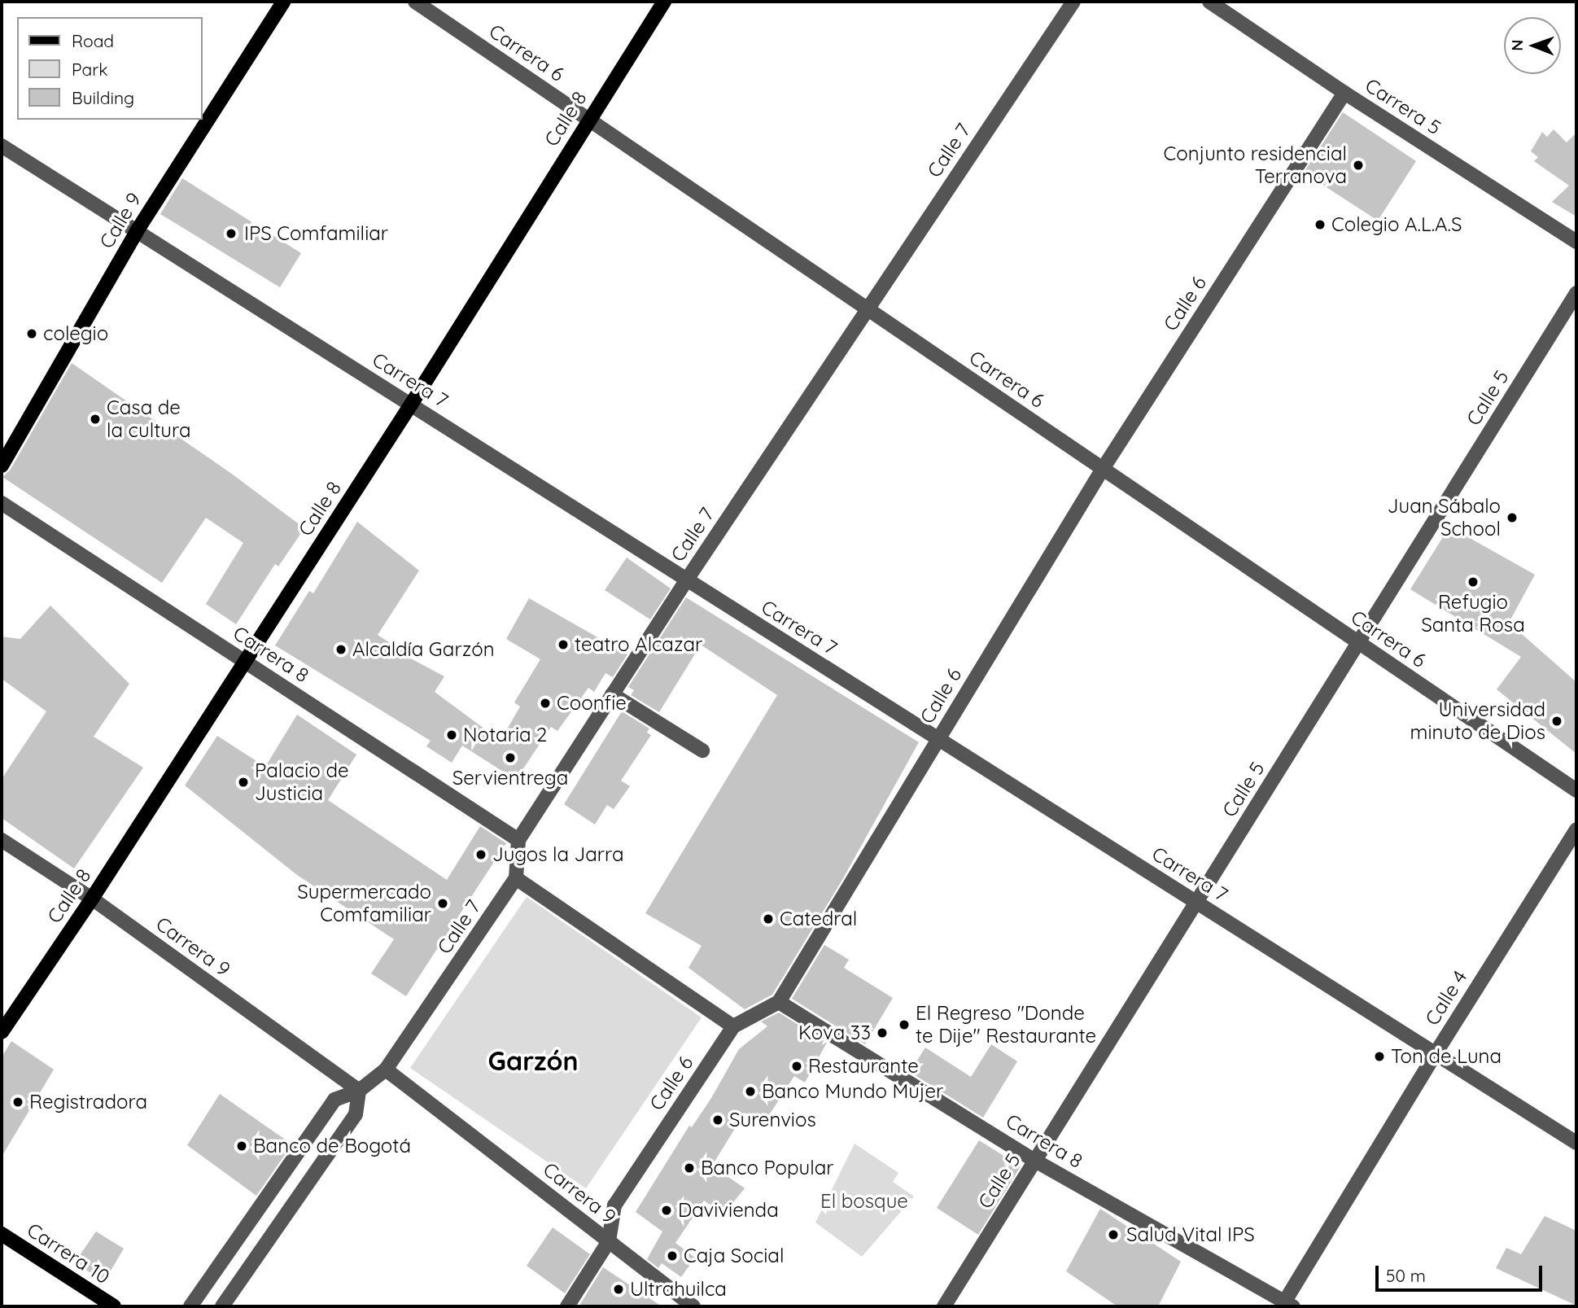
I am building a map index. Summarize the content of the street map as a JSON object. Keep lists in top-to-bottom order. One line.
{"streets":{"main road":["Calle 8","Calle 9","Carrera 10"],"street":["Carrera 6","Carrera 5","Calle 7","Calle 6","Carrera 7","Calle 5","Carrera 8","Carrera 9","Calle 4"]},"crossings":[["Carrera 6","Calle 8"],["Carrera 6","Calle 7"],["Carrera 6","Calle 6"],["Carrera 6","Calle 5"],["Carrera 5","Calle 6"],["Calle 8","Carrera 7"],["Calle 8","Carrera 8"],["Calle 8","Carrera 9"],["Calle 7","Carrera 7"],["Calle 7","Carrera 8"],["Calle 7","Carrera 9"],["Calle 9","Carrera 7"],["Calle 6","Carrera 7"],["Calle 6","Carrera 8"],["Calle 6","Carrera 9"],["Carrera 7","Calle 5"],["Carrera 7","Calle 4"],["Calle 5","Carrera 8"],["Carrera 8","Calle 4"]],"districts":["Garzón"],"parks":["El bosque"],"places":["Conjunto residencial Terranova","Colegio A.L.A.S","IPS Comfamiliar","colegio","Casa de la cultura","Juan Sábalo School","Refugio Santa Rosa","teatro Alcazar","Alcaldía Garzón","Coonfie","Universidad minuto de Dios","Notaria 2","Servientrega","Palacio de Justicia","Jugos la Jarra","Supermercado Comfamiliar","Catedral","El Regreso \"Donde te Dije\" Restaurante","Kova 33","Ton de Luna","Restaurante","Banco Mundo Mujer","Registradora","Surenvios","Banco de Bogotá","Banco Popular","Davivienda","Salud Vital IPS","Caja Social","Ultrahuilca"],"legend":["Road","Park","Building"],"scale_bar":"50 m","north":"left"}
